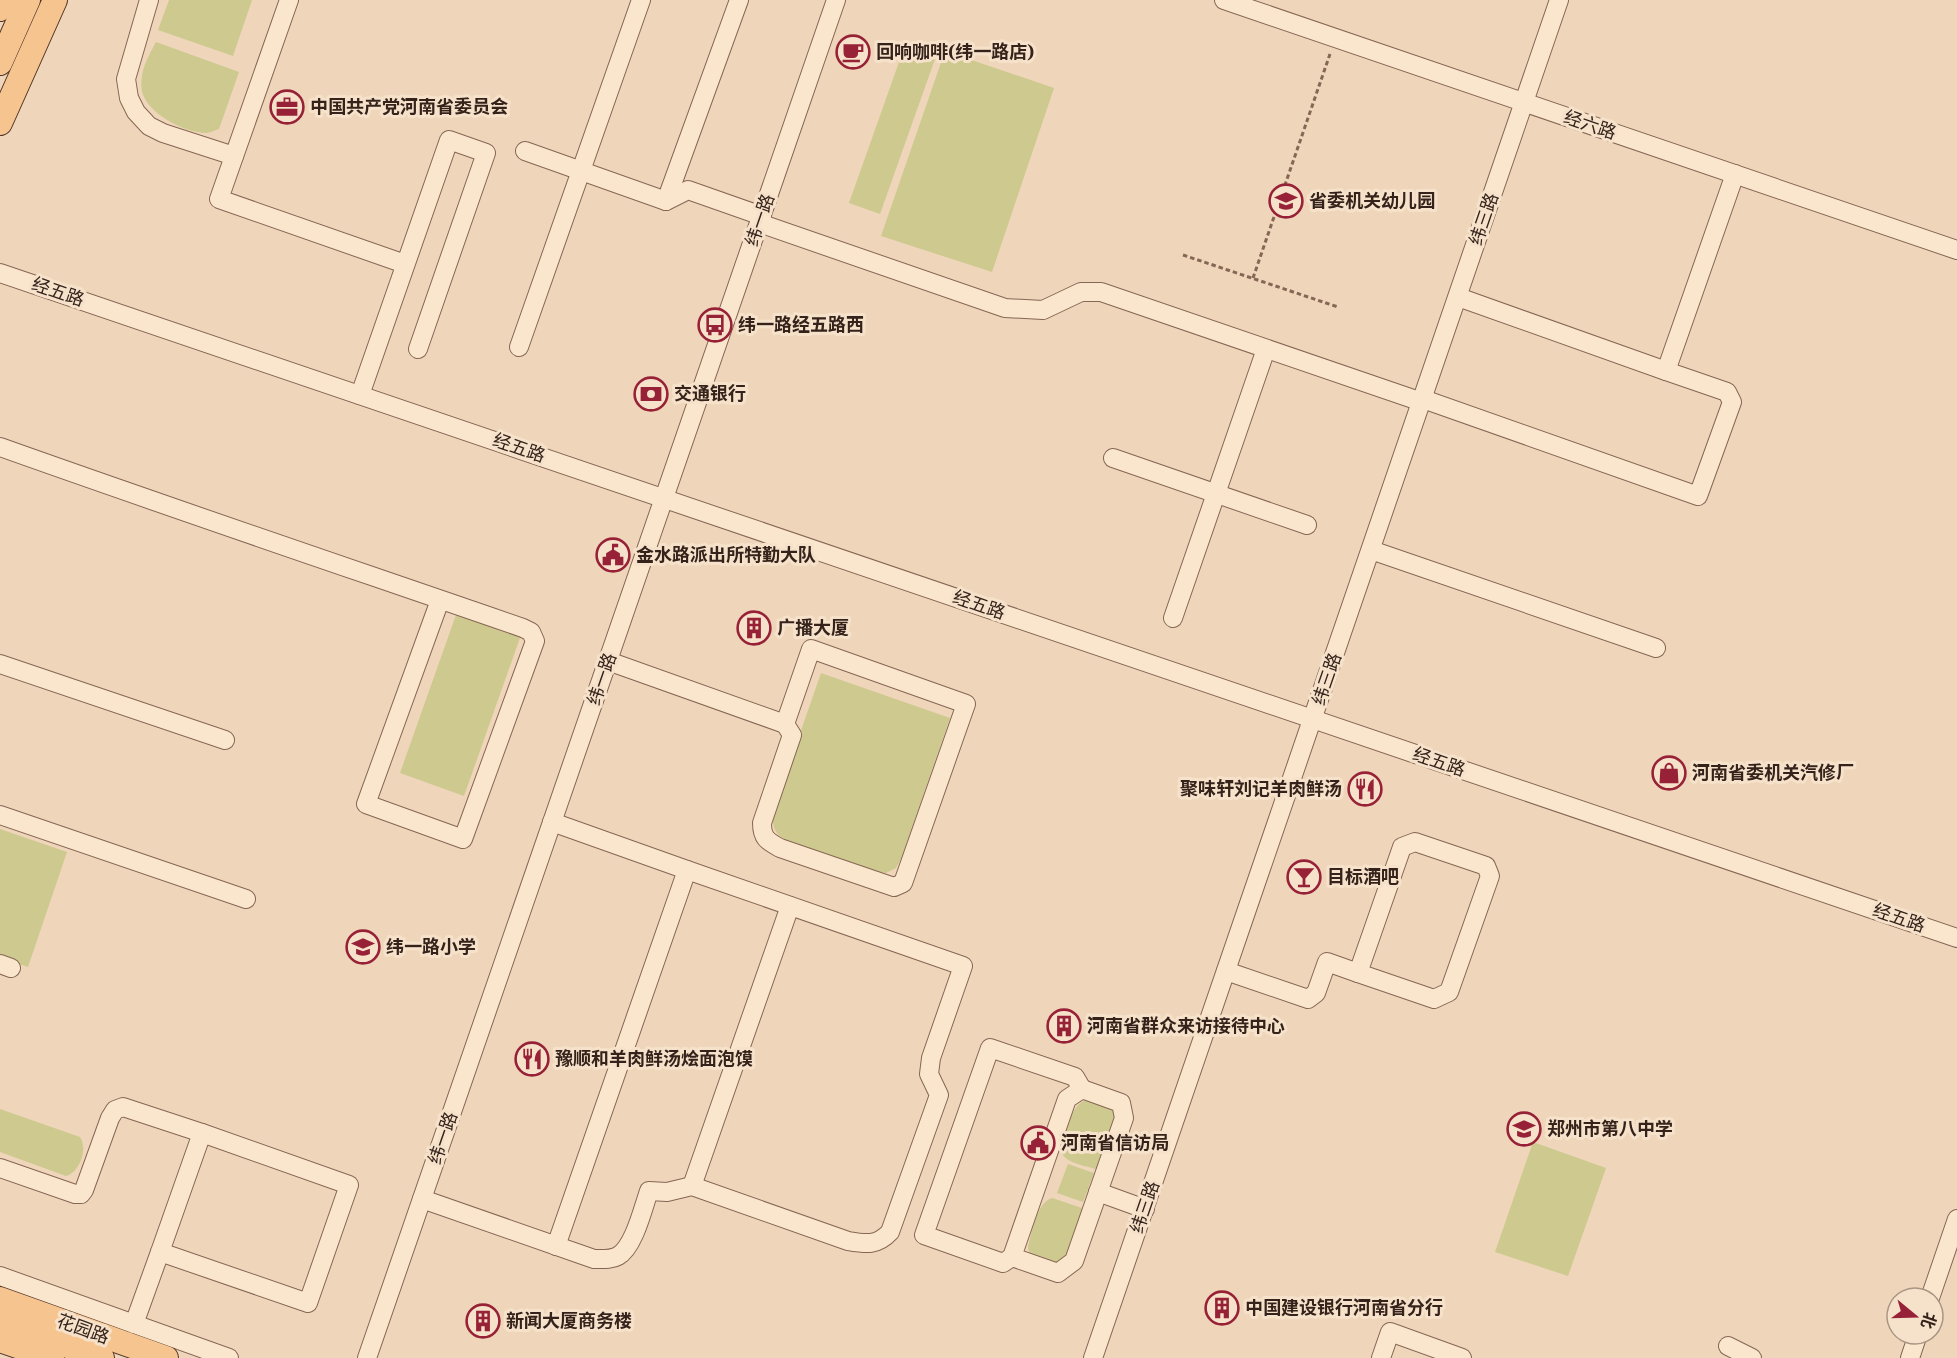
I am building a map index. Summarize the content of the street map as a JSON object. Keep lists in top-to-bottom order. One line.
{"streets":{"main road":["花园路"],"street":["经六路","纬三路","纬一路","经五路"]},"crossings":[["经六路","纬三路"],["纬三路","经五路"],["纬一路","经五路"]],"places":{"cafe":["回响咖啡(纬一路店)"],"office":["中国共产党河南省委员会"],"school or university":["省委机关幼儿园","纬一路小学","郑州市第八中学"],"bus stop":["纬一路经五路西"],"bank":["交通银行"],"public building":["金水路派出所特勤大队","河南省信访局"],"building":["广播大厦","河南省群众来访接待中心","中国建设银行河南省分行","新闻大厦商务楼"],"shop":["河南省委机关汽修厂"],"restaurant":["聚味轩刘记羊肉鲜汤","豫顺和羊肉鲜汤烩面泡馍"],"bar":["目标酒吧"]},"north":"right"}
